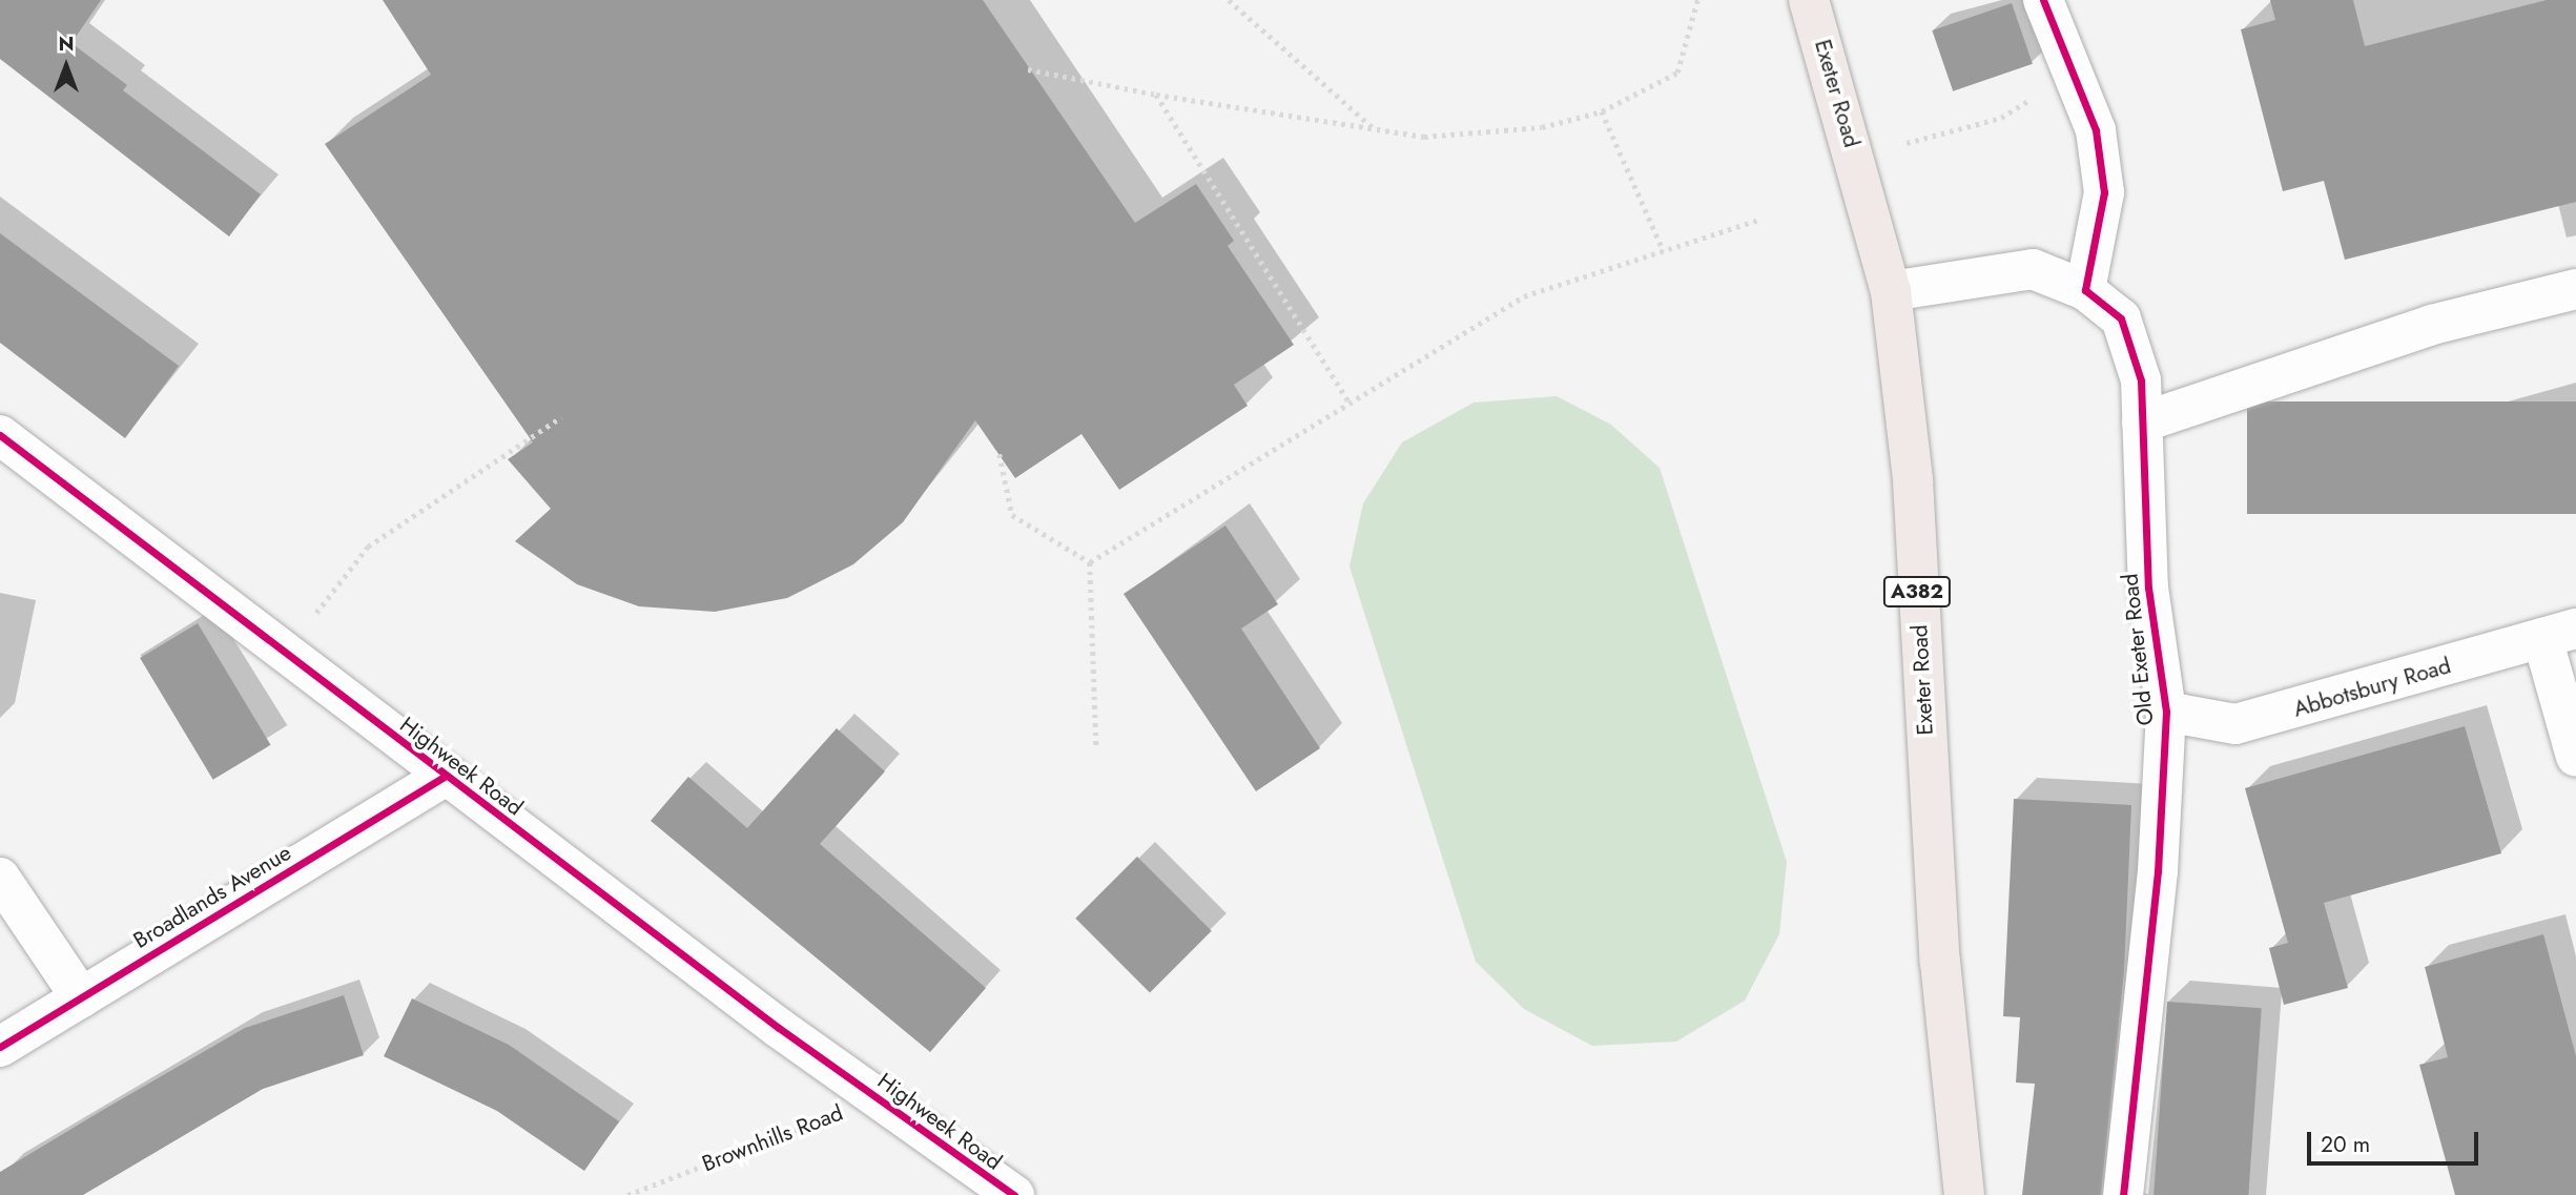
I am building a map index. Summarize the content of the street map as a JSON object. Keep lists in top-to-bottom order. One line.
{"streets":{"main road":["Exeter Road","A382"],"street":["Old Exeter Road","Abbotsbury Road","Highweek Road","Broadlands Avenue"],"path":["Brownhills Road"]},"crossings":[["Exeter Road","Old Exeter Road"],["Old Exeter Road","Abbotsbury Road"],["Highweek Road","Broadlands Avenue"],["Highweek Road","Brownhills Road"]],"scale_bar":"20 m","north":"top"}
